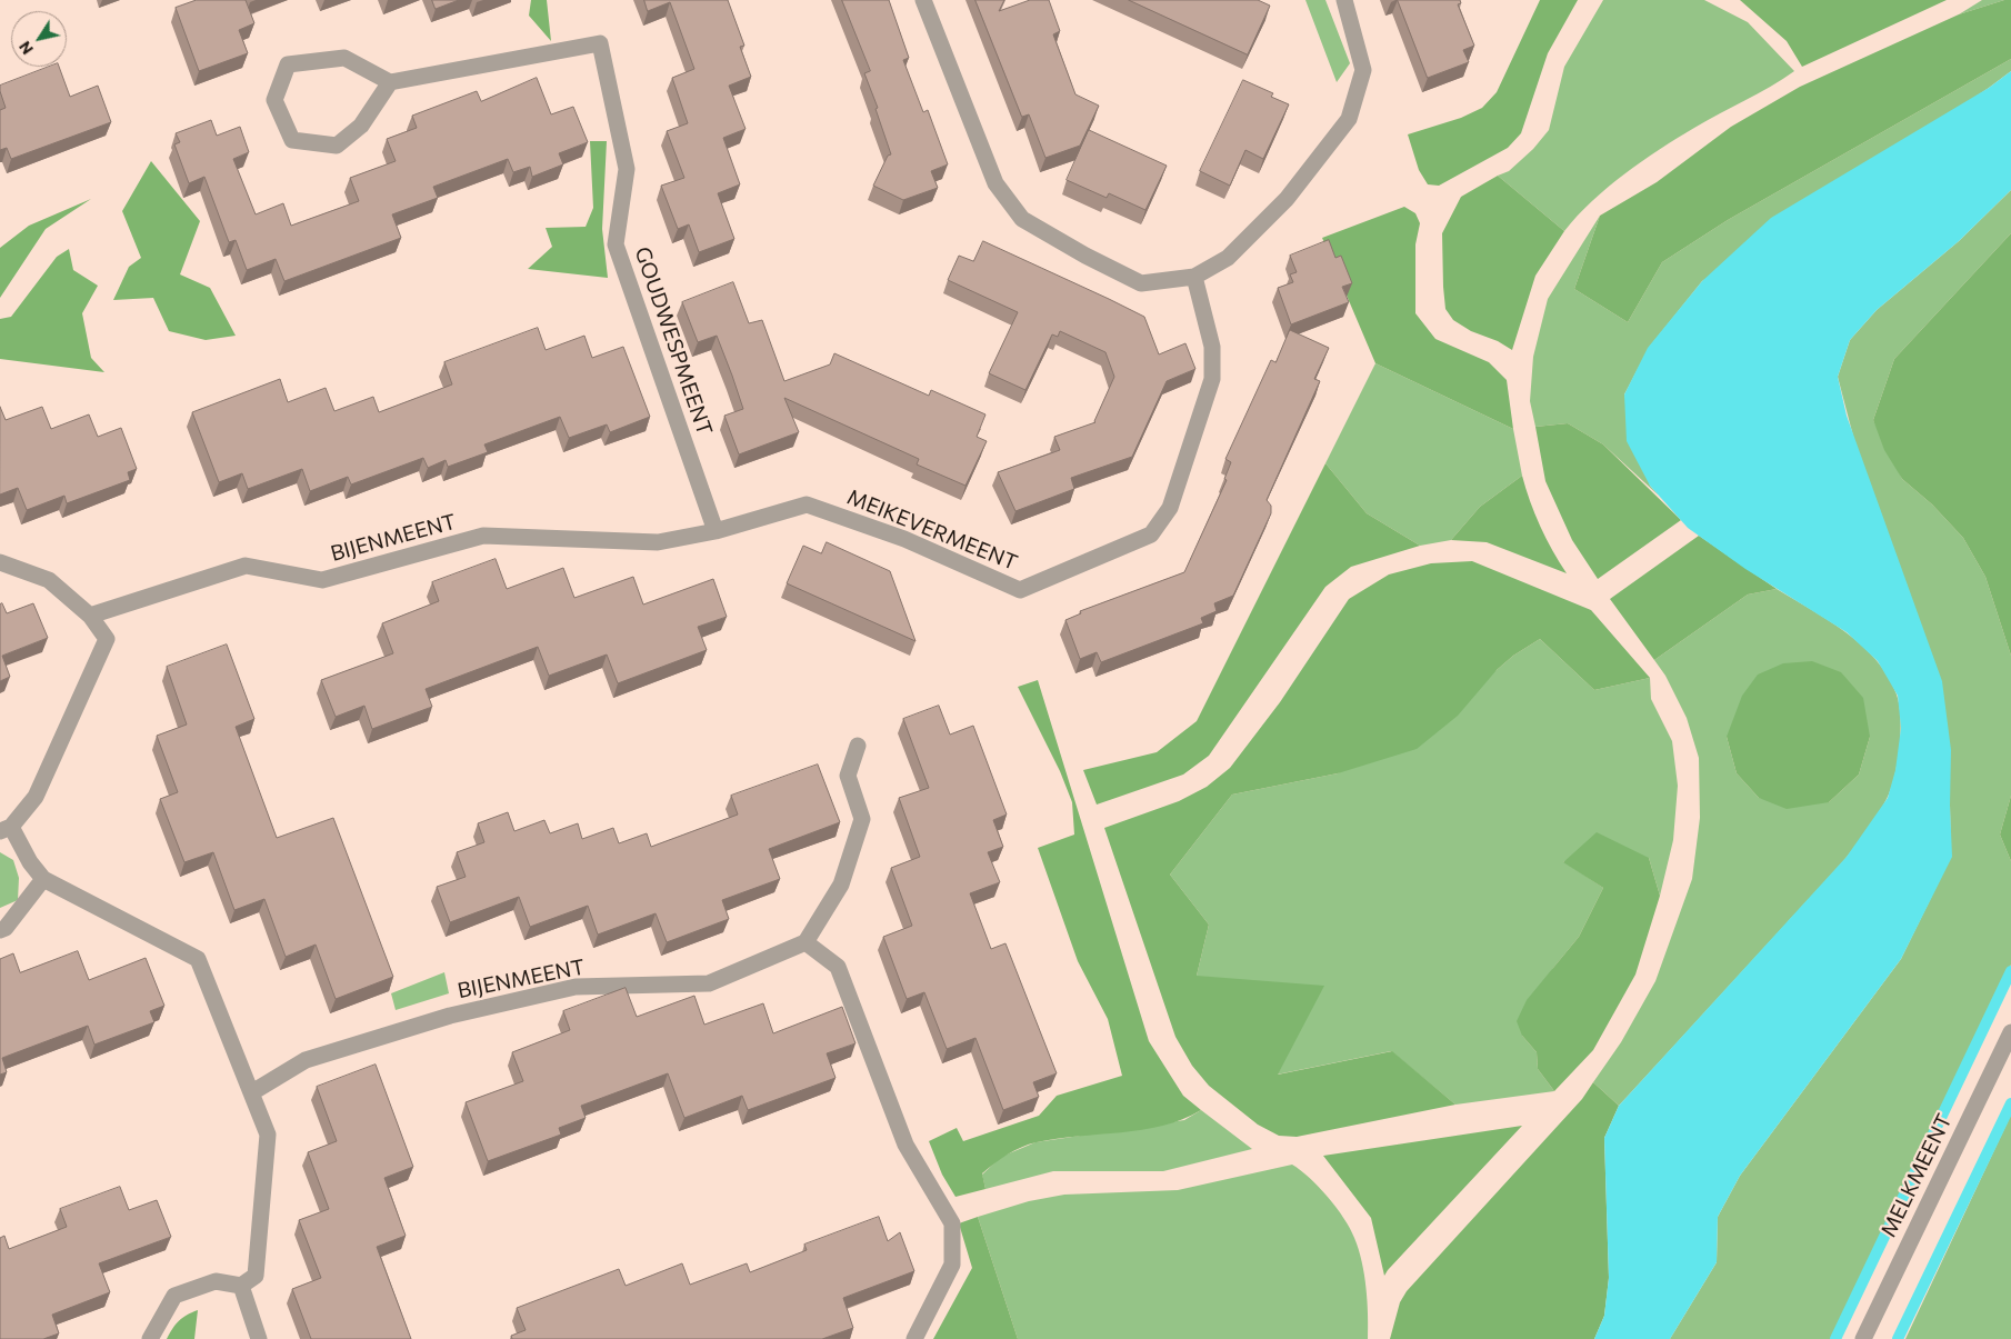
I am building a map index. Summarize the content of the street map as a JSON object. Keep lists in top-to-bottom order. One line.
{"streets":{"street":["GOUDWESPMEENT","MEIKEVERMEENT","BIJENMEENT","MELKMEENT"]},"crossings":[["GOUDWESPMEENT","MEIKEVERMEENT"],["GOUDWESPMEENT","BIJENMEENT"],["MEIKEVERMEENT","BIJENMEENT"]],"north":"bottom left"}
